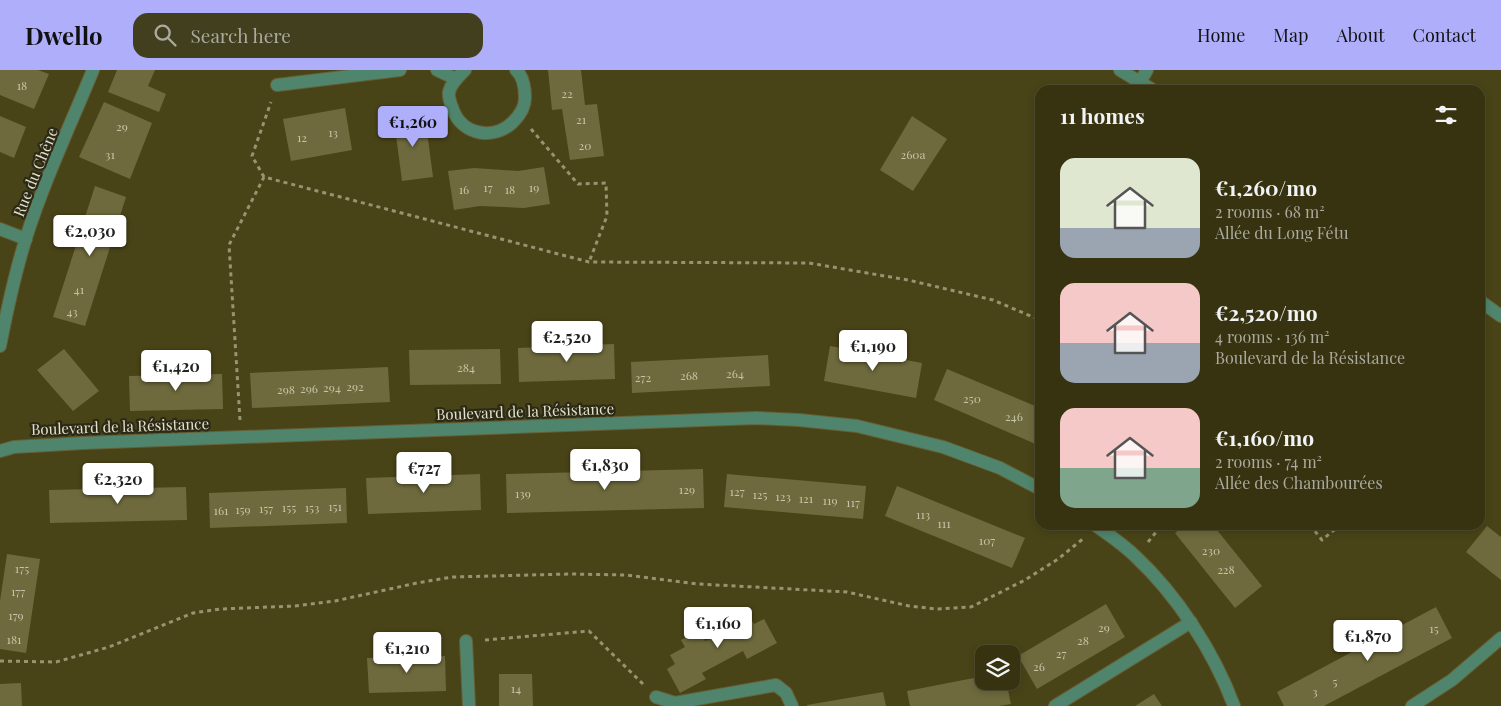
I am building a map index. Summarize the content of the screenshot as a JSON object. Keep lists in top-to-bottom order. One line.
{"streets":{"street":["Rue du Chêne","Boulevard de la Résistance"]},"house_numbers":["18","22","21","29","13","12","20","31","260a","17","19","16","18","41","43","284","264","268","272","292","294","296","298","250","246","129","127","139","125","123","121","119","117","151","155","153","157","159","161","113","111","107","230","175","228","177","179","29","15","181","28","27","26","5","14","3"],"page":{"header":"Dwello","search":"Search here","nav":["Home","Map","About","Contact"],"heading":"11 homes","price":["€1,260","€2,030","€2,520","€1,190","€1,420","€1,830","€727","€2,320","€1,160","€1,870","€1,210"],"list":[{"name":"€1,260/mo","note":"2 rooms · 68 m² · Allée du Long Fétu"},{"name":"€2,520/mo","note":"4 rooms · 136 m² · Boulevard de la Résistance"},{"name":"€1,160/mo","note":"2 rooms · 74 m² · Allée des Chambourées"}]}}
